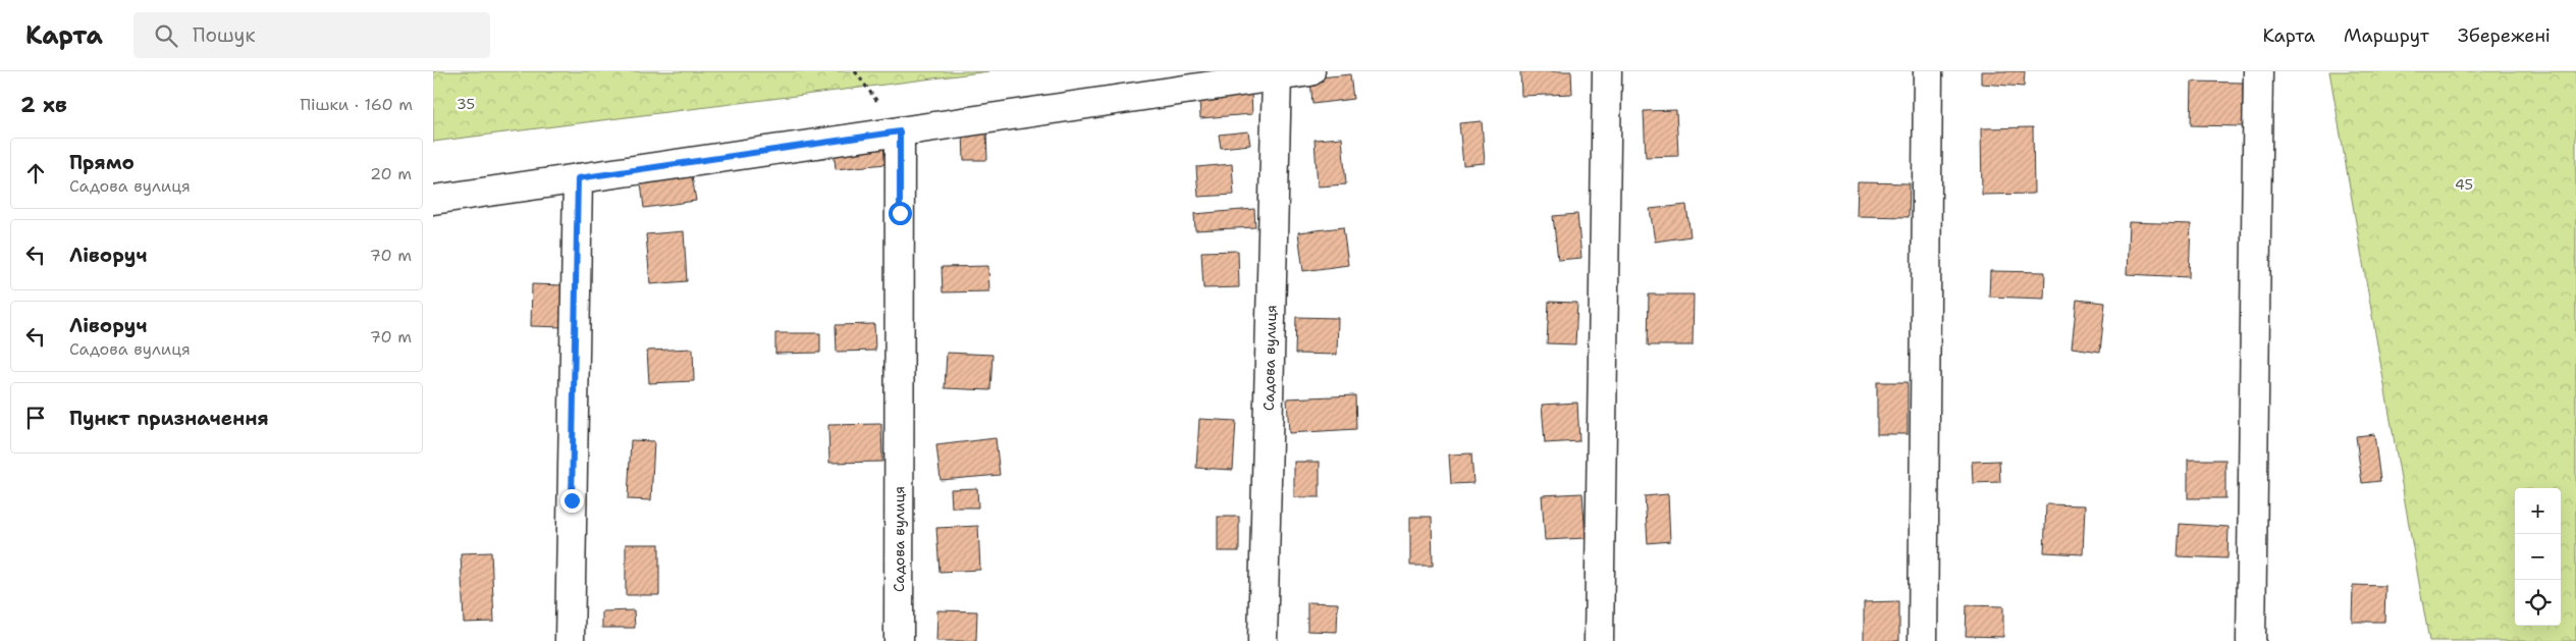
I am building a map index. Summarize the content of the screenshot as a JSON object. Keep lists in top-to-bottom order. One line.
{"streets":{"street":["Садова вулиця"]},"parks":["35","45"],"page":{"header":"Карта","search":"Пошук","nav":["Карта","Маршрут","Збережені"],"heading":["2 хв","Пішки · 160 m"],"list":[["Прямо","Садова вулиця","20 m"],["Ліворуч","70 m"],["Ліворуч","Садова вулиця","70 m"],"Пункт призначення"],"map_buttons":["+","−"]}}
